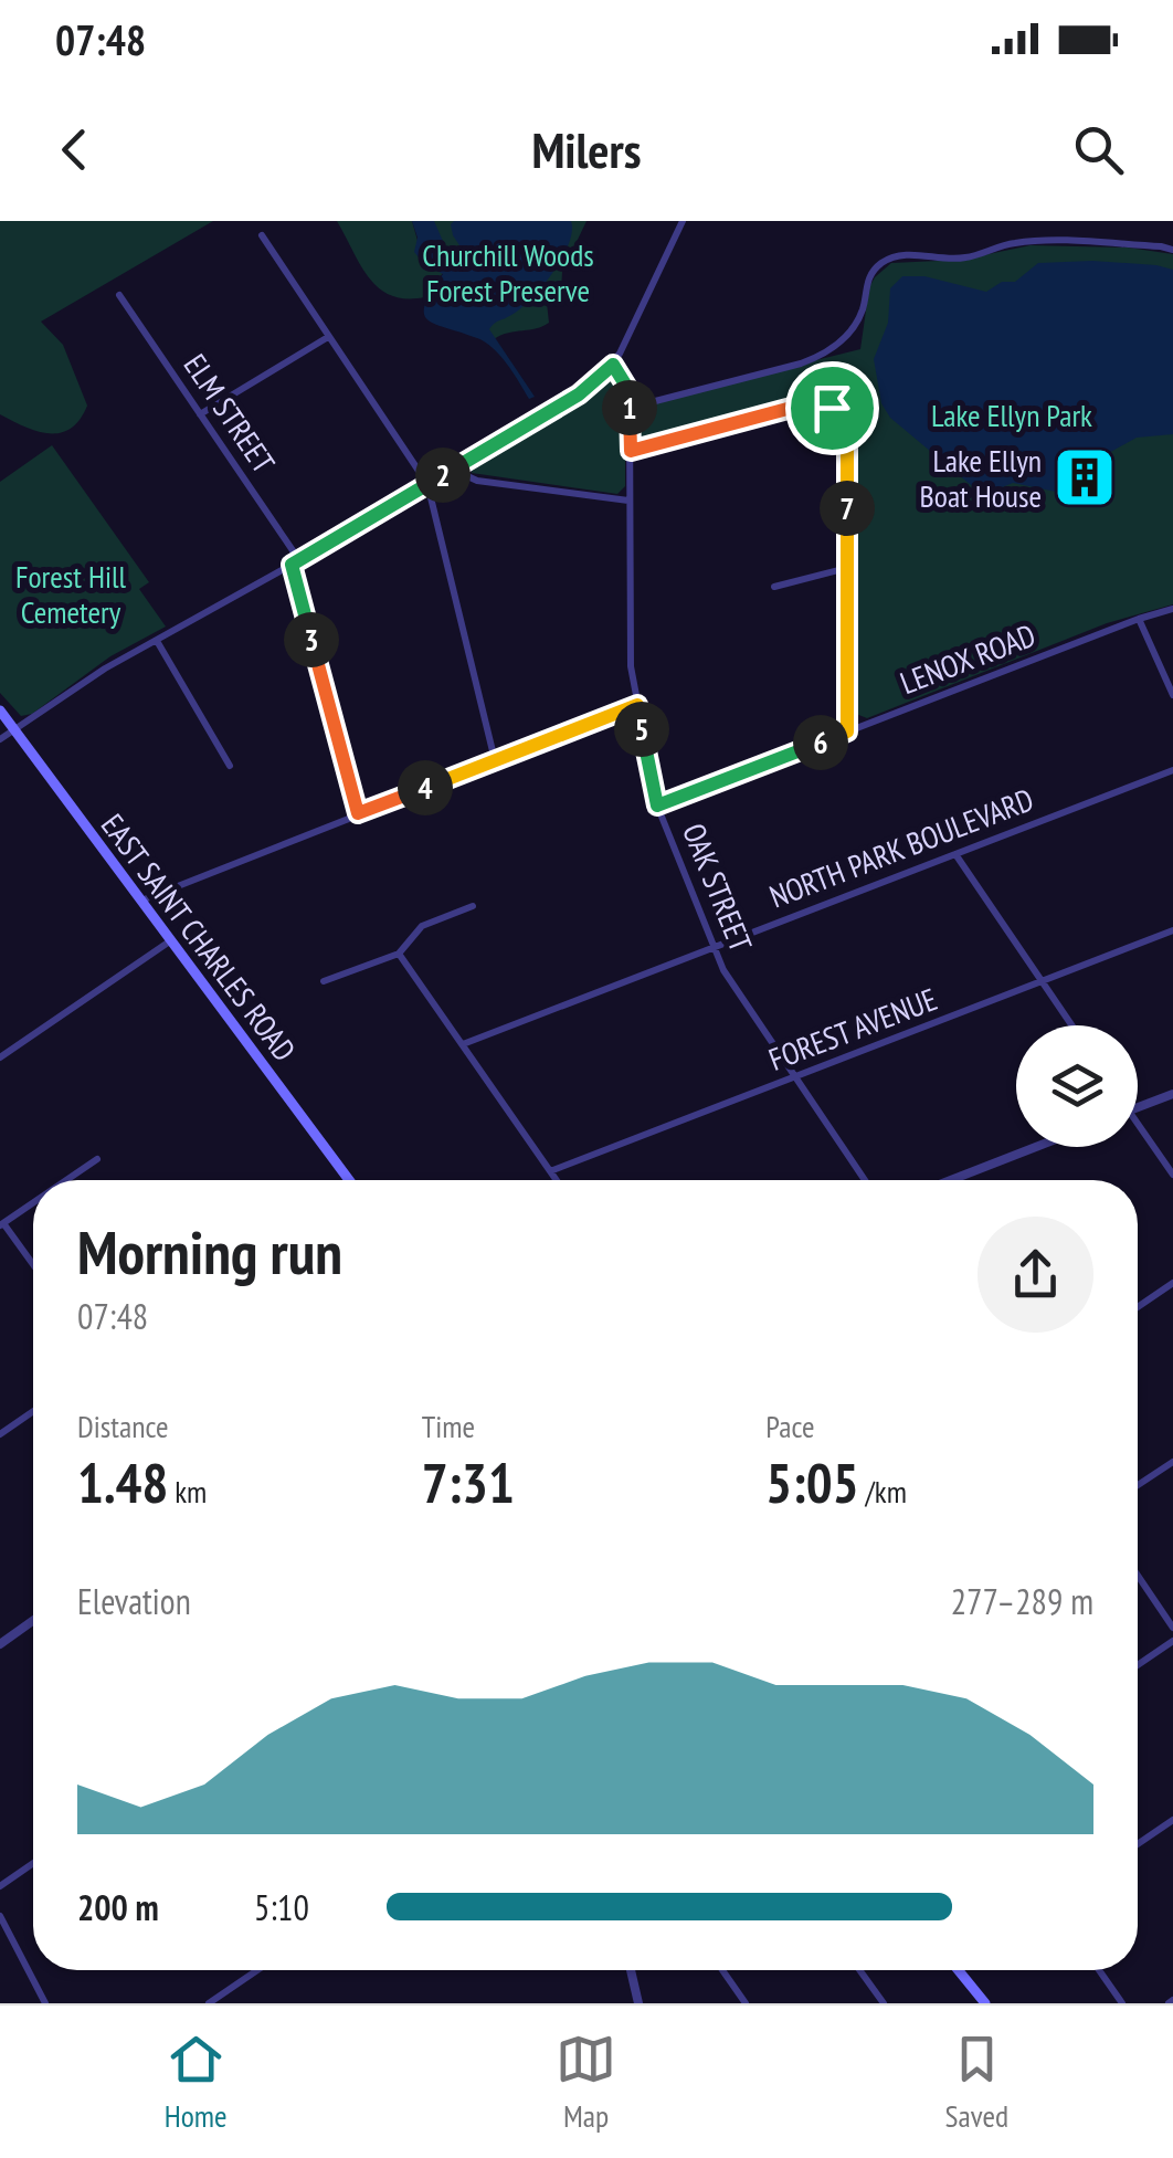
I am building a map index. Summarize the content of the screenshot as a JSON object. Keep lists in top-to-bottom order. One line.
{"streets":{"main road":["EAST SAINT CHARLES ROAD"],"street":["ELM STREET","LENOX ROAD","NORTH PARK BOULEVARD","OAK STREET","FOREST AVENUE"]},"crossings":[["LENOX ROAD","OAK STREET"],["NORTH PARK BOULEVARD","OAK STREET"],["OAK STREET","FOREST AVENUE"]],"parks":["Churchill Woods Forest Preserve","Lake Ellyn Park","Forest Hill Cemetery"],"places":{"building":["Lake Ellyn Boat House"]},"page":{"status":"07:48","header":"Milers","pins":["1","2","7","3","5","6","4"],"heading":["Morning run","07:48"],"stats":[["Distance","1.48 km"],["Time","7:31"],["Pace","5:05 /km"]],"chart":["Elevation","277–289 m"],"list":[{"name":"200 m","note":"5:10"}],"tabs":["Home","Map","Saved"]}}
